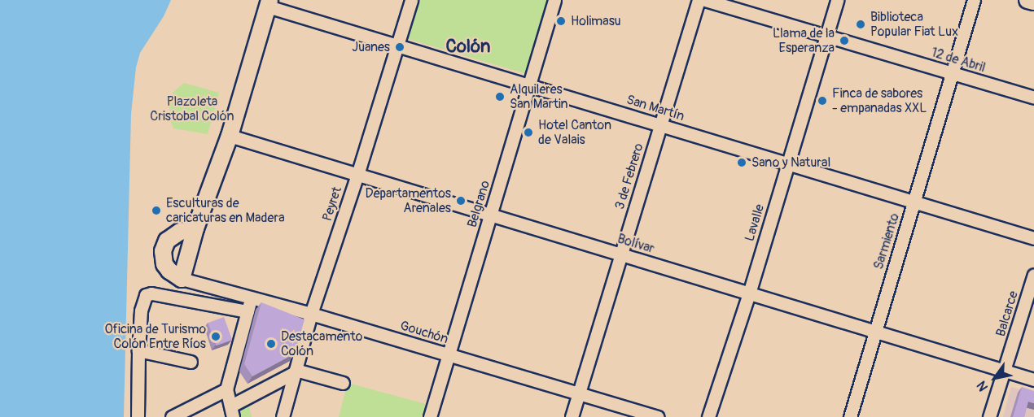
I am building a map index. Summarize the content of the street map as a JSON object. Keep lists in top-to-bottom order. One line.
{"streets":{"street":["12 de Abril","San Martín","3 de Febrero","Peyret","Belgrano","Lavalle","Sarmiento","Bolívar","Balcarce","Gouchón"]},"crossings":[["12 de Abril","Lavalle"],["12 de Abril","Sarmiento"],["San Martín","3 de Febrero"],["San Martín","Peyret"],["San Martín","Belgrano"],["San Martín","Lavalle"],["San Martín","Sarmiento"],["3 de Febrero","Bolívar"],["3 de Febrero","Gouchón"],["Peyret","Bolívar"],["Peyret","Gouchón"],["Belgrano","Bolívar"],["Belgrano","Gouchón"],["Lavalle","Bolívar"],["Sarmiento","Bolívar"],["Bolívar","Balcarce"]],"districts":["Colón"],"parks":["Plazoleta Cristobal Colón"],"places":["Holimasu","Biblioteca Popular Fiat Lux","Llama de la Esperanza","Juanes","Alquileres San Martin","Finca de sabores - empanadas XXL","Hotel Canton de Valais","Sano y Natural","Departamentos Arenales","Esculturas de caricaturas en Madera","Oficina de Turismo Colón Entre Ríos","Destacamento Colón"],"north":"bottom left"}
